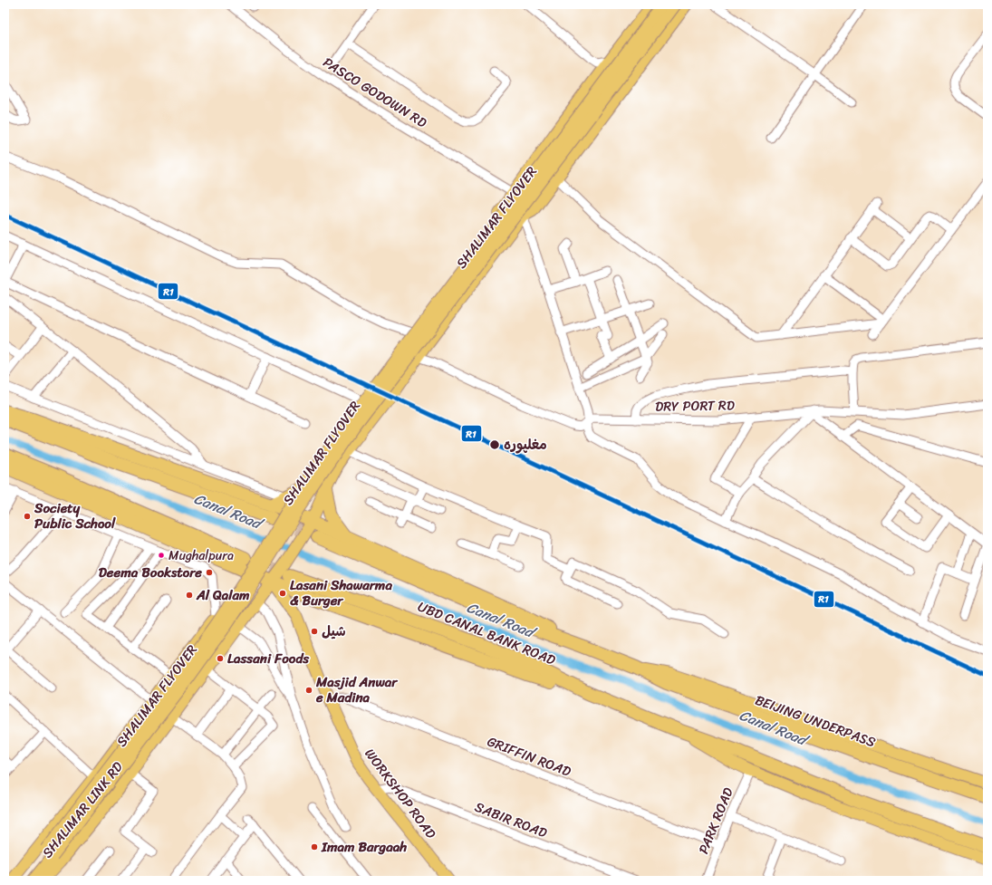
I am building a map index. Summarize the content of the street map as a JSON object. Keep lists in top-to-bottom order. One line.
{"streets":{"highway":["UBD CANAL BANK ROAD","BEIJING UNDERPASS"],"main road":["SHALIMAR FLYOVER","WORKSHOP ROAD","SHALIMAR LINK RD"],"street":["PASCO GODOWN RD","DRY PORT RD","GRIFFIN ROAD","SABIR ROAD","PARK ROAD"]},"crossings":[["PASCO GODOWN RD","SHALIMAR LINK RD"],["SHALIMAR FLYOVER","SHALIMAR LINK RD"],["DRY PORT RD","SHALIMAR LINK RD"],["GRIFFIN ROAD","WORKSHOP ROAD"],["GRIFFIN ROAD","PARK ROAD"],["WORKSHOP ROAD","SHALIMAR LINK RD"],["WORKSHOP ROAD","SABIR ROAD"]],"water":["Canal Road"],"places":["مغلپورہ","Society Public School","Mughalpura","Deema Bookstore","Lasani Shawarma & Burger","Al Qalam","شیل","Lassani Foods","Masjid Anwar e Madina","Imam Bargaah"],"lines":["transit line R1"]}
